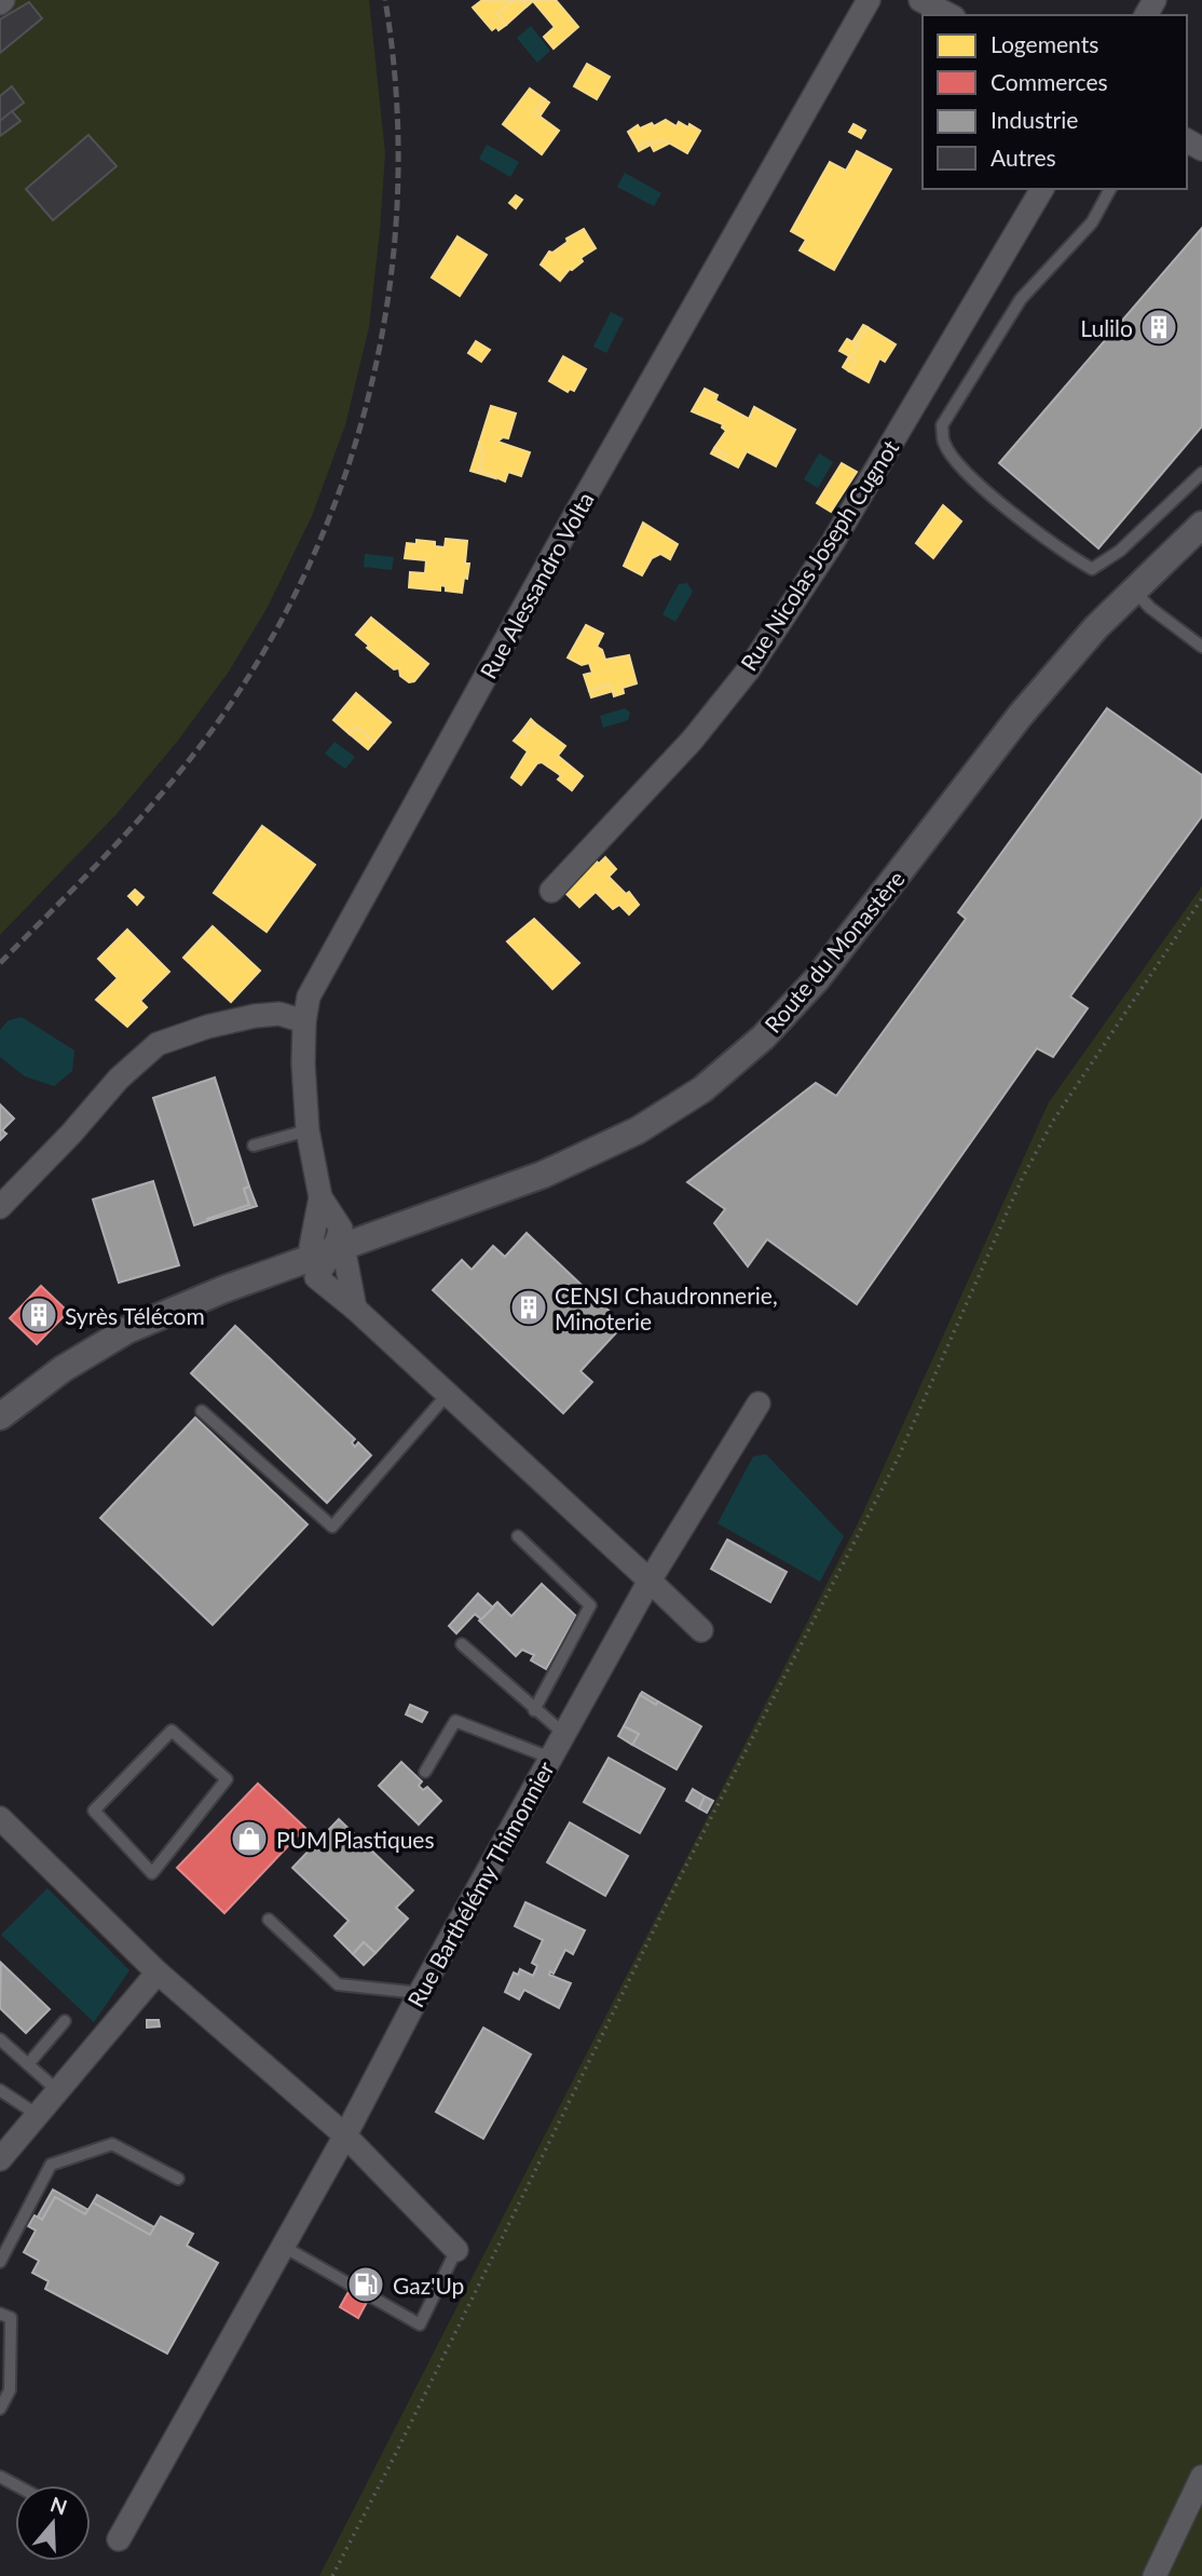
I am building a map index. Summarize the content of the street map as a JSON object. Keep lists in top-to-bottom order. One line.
{"streets":{"street":["Rue Nicolas Joseph Cugnot","Rue Alessandro Volta","Route du Monastère","Rue Barthélémy Thimonnier"]},"crossings":[["Rue Alessandro Volta","Route du Monastère"]],"places":{"building":["Lulilo","CENSI Chaudronnerie, Minoterie","Syrès Télécom"],"shop":["PUM Plastiques"],"fuel station":["Gaz'Up"]},"legend":["Logements","Commerces","Industrie","Autres"],"north":"top"}
